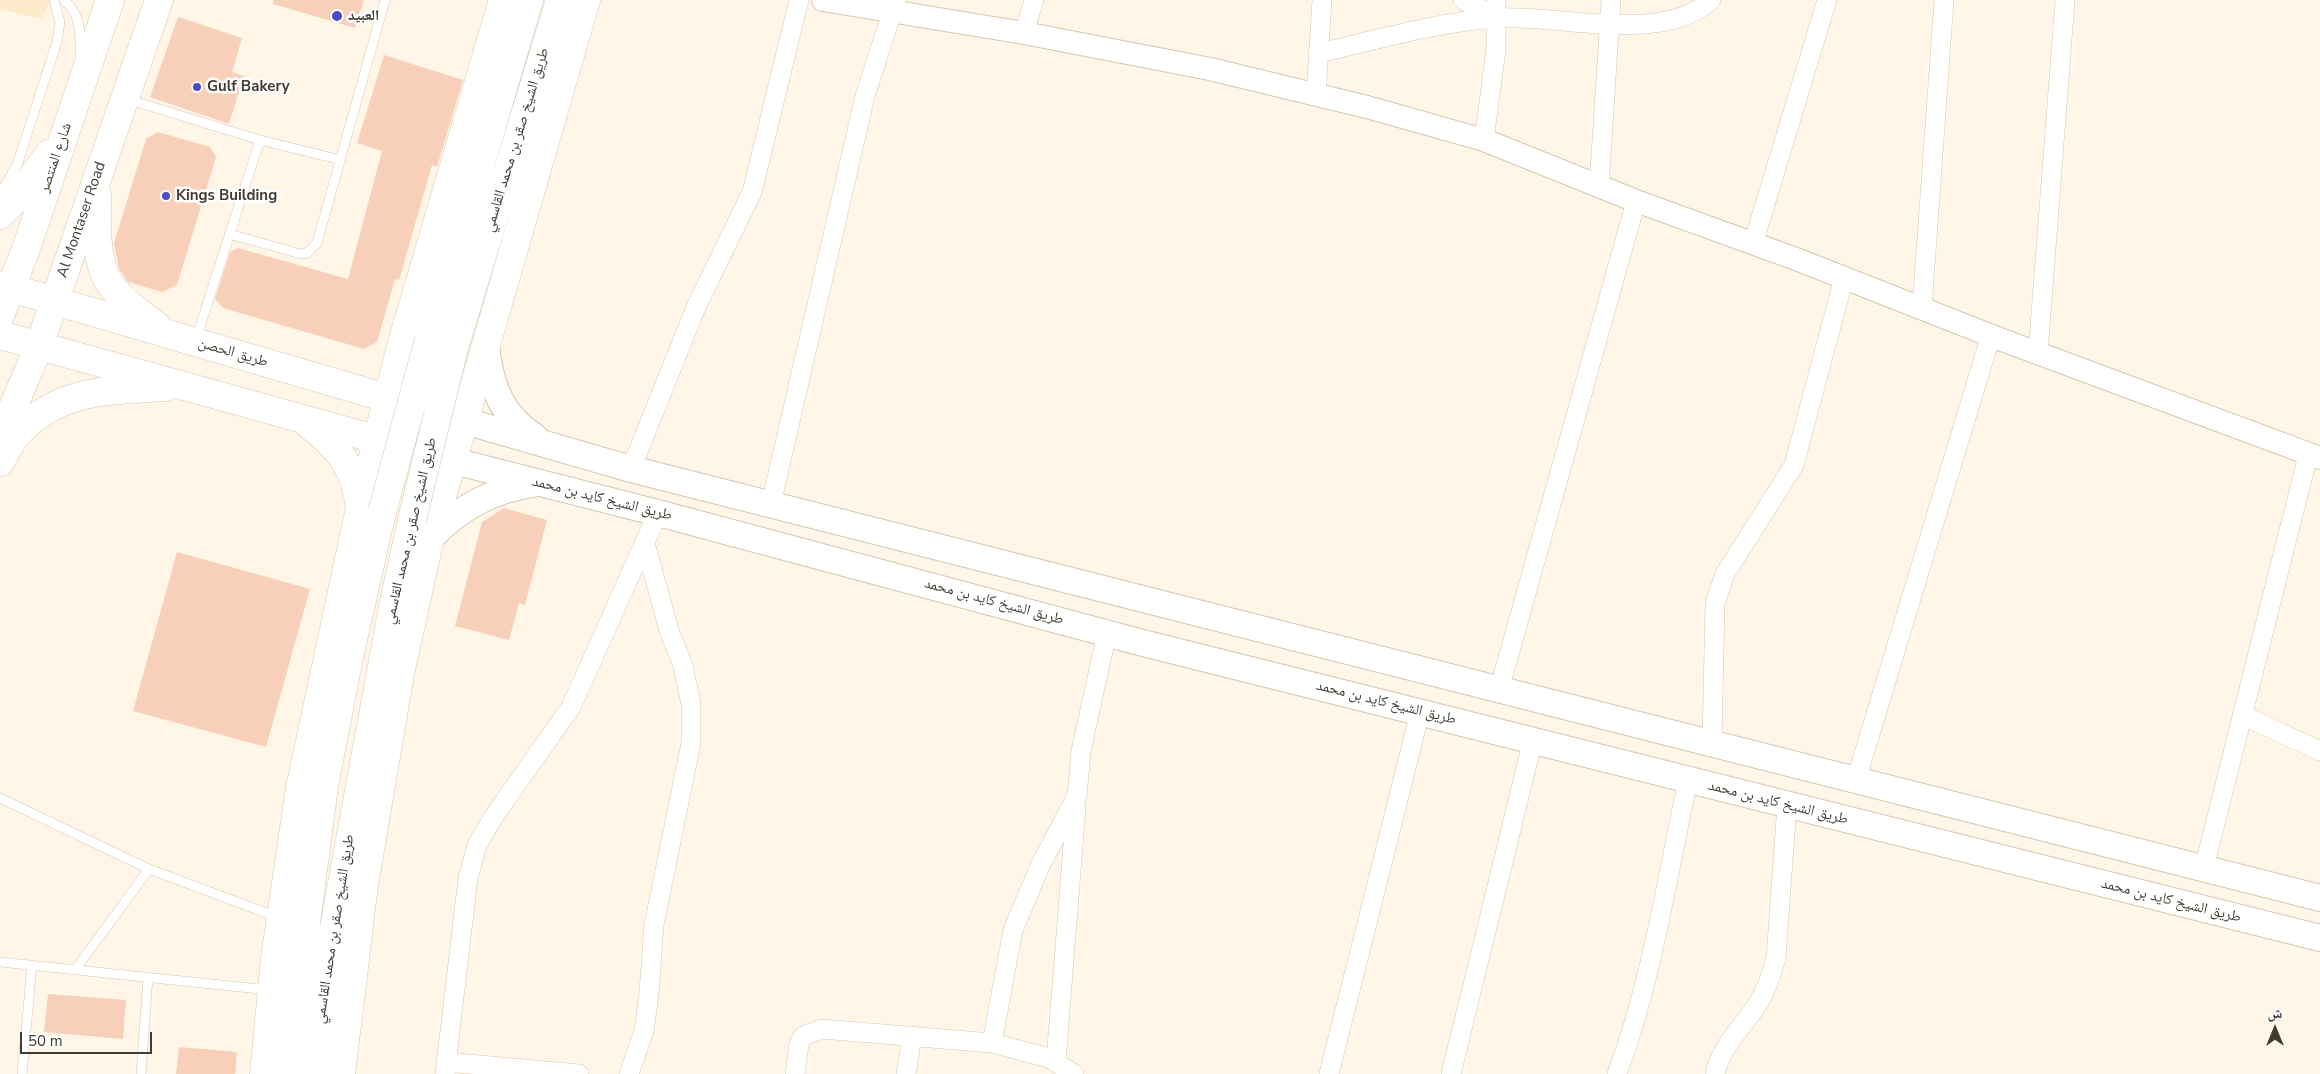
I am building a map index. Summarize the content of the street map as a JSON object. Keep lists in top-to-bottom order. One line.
{"streets":{"main road":["طريق الشيخ صقر بن محمد القاسمي","شارع المنتصر","Al Montaser Road","طريق الحصن","طريق الشيخ كايد بن محمد"]},"crossings":[["شارع المنتصر","طريق الحصن"],["Al Montaser Road","طريق الحصن"]],"places":["العبيد","Gulf Bakery","Kings Building"],"scale_bar":"50 m","north":"top"}
